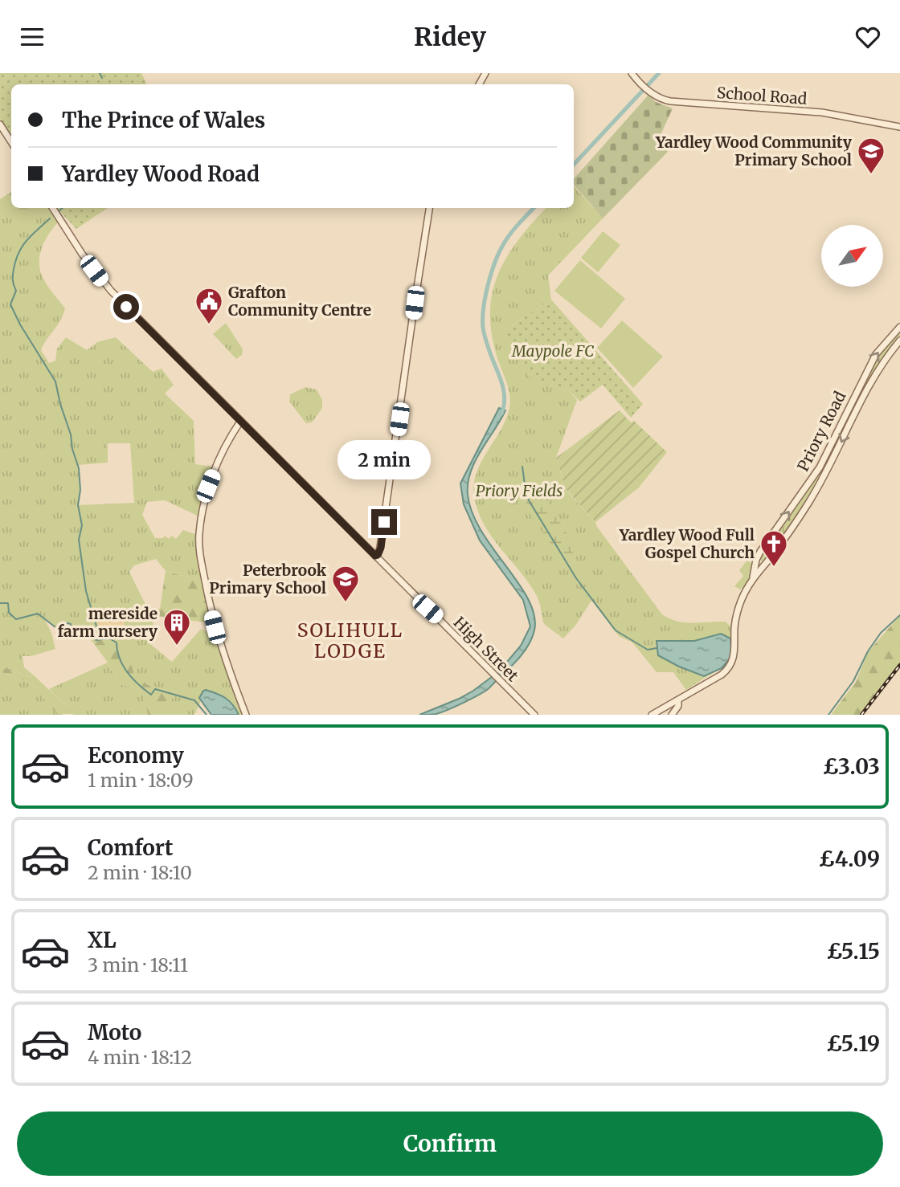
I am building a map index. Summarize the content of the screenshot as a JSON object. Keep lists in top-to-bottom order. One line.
{"streets":{"street":["School Road","Priory Road","High Street"]},"districts":["SOLIHULL LODGE"],"parks":["Maypole FC","Priory Fields"],"places":{"school or university":["Yardley Wood Community Primary School","Peterbrook Primary School"],"public building":["Grafton Community Centre"],"church":["Yardley Wood Full Gospel Church"],"building":["mereside farm nursery"]},"north":"top right","page":{"header":"Ridey","banner":["The Prince of Wales","Yardley Wood Road"],"bubble":"2 min","list":[{"name":"Economy","note":"1 min · 18:09","value":"£3.03"},{"name":"Comfort","note":"2 min · 18:10","value":"£4.09"},{"name":"XL","note":"3 min · 18:11","value":"£5.15"},{"name":"Moto","note":"4 min · 18:12","value":"£5.19"}],"buttons":"Confirm"}}
